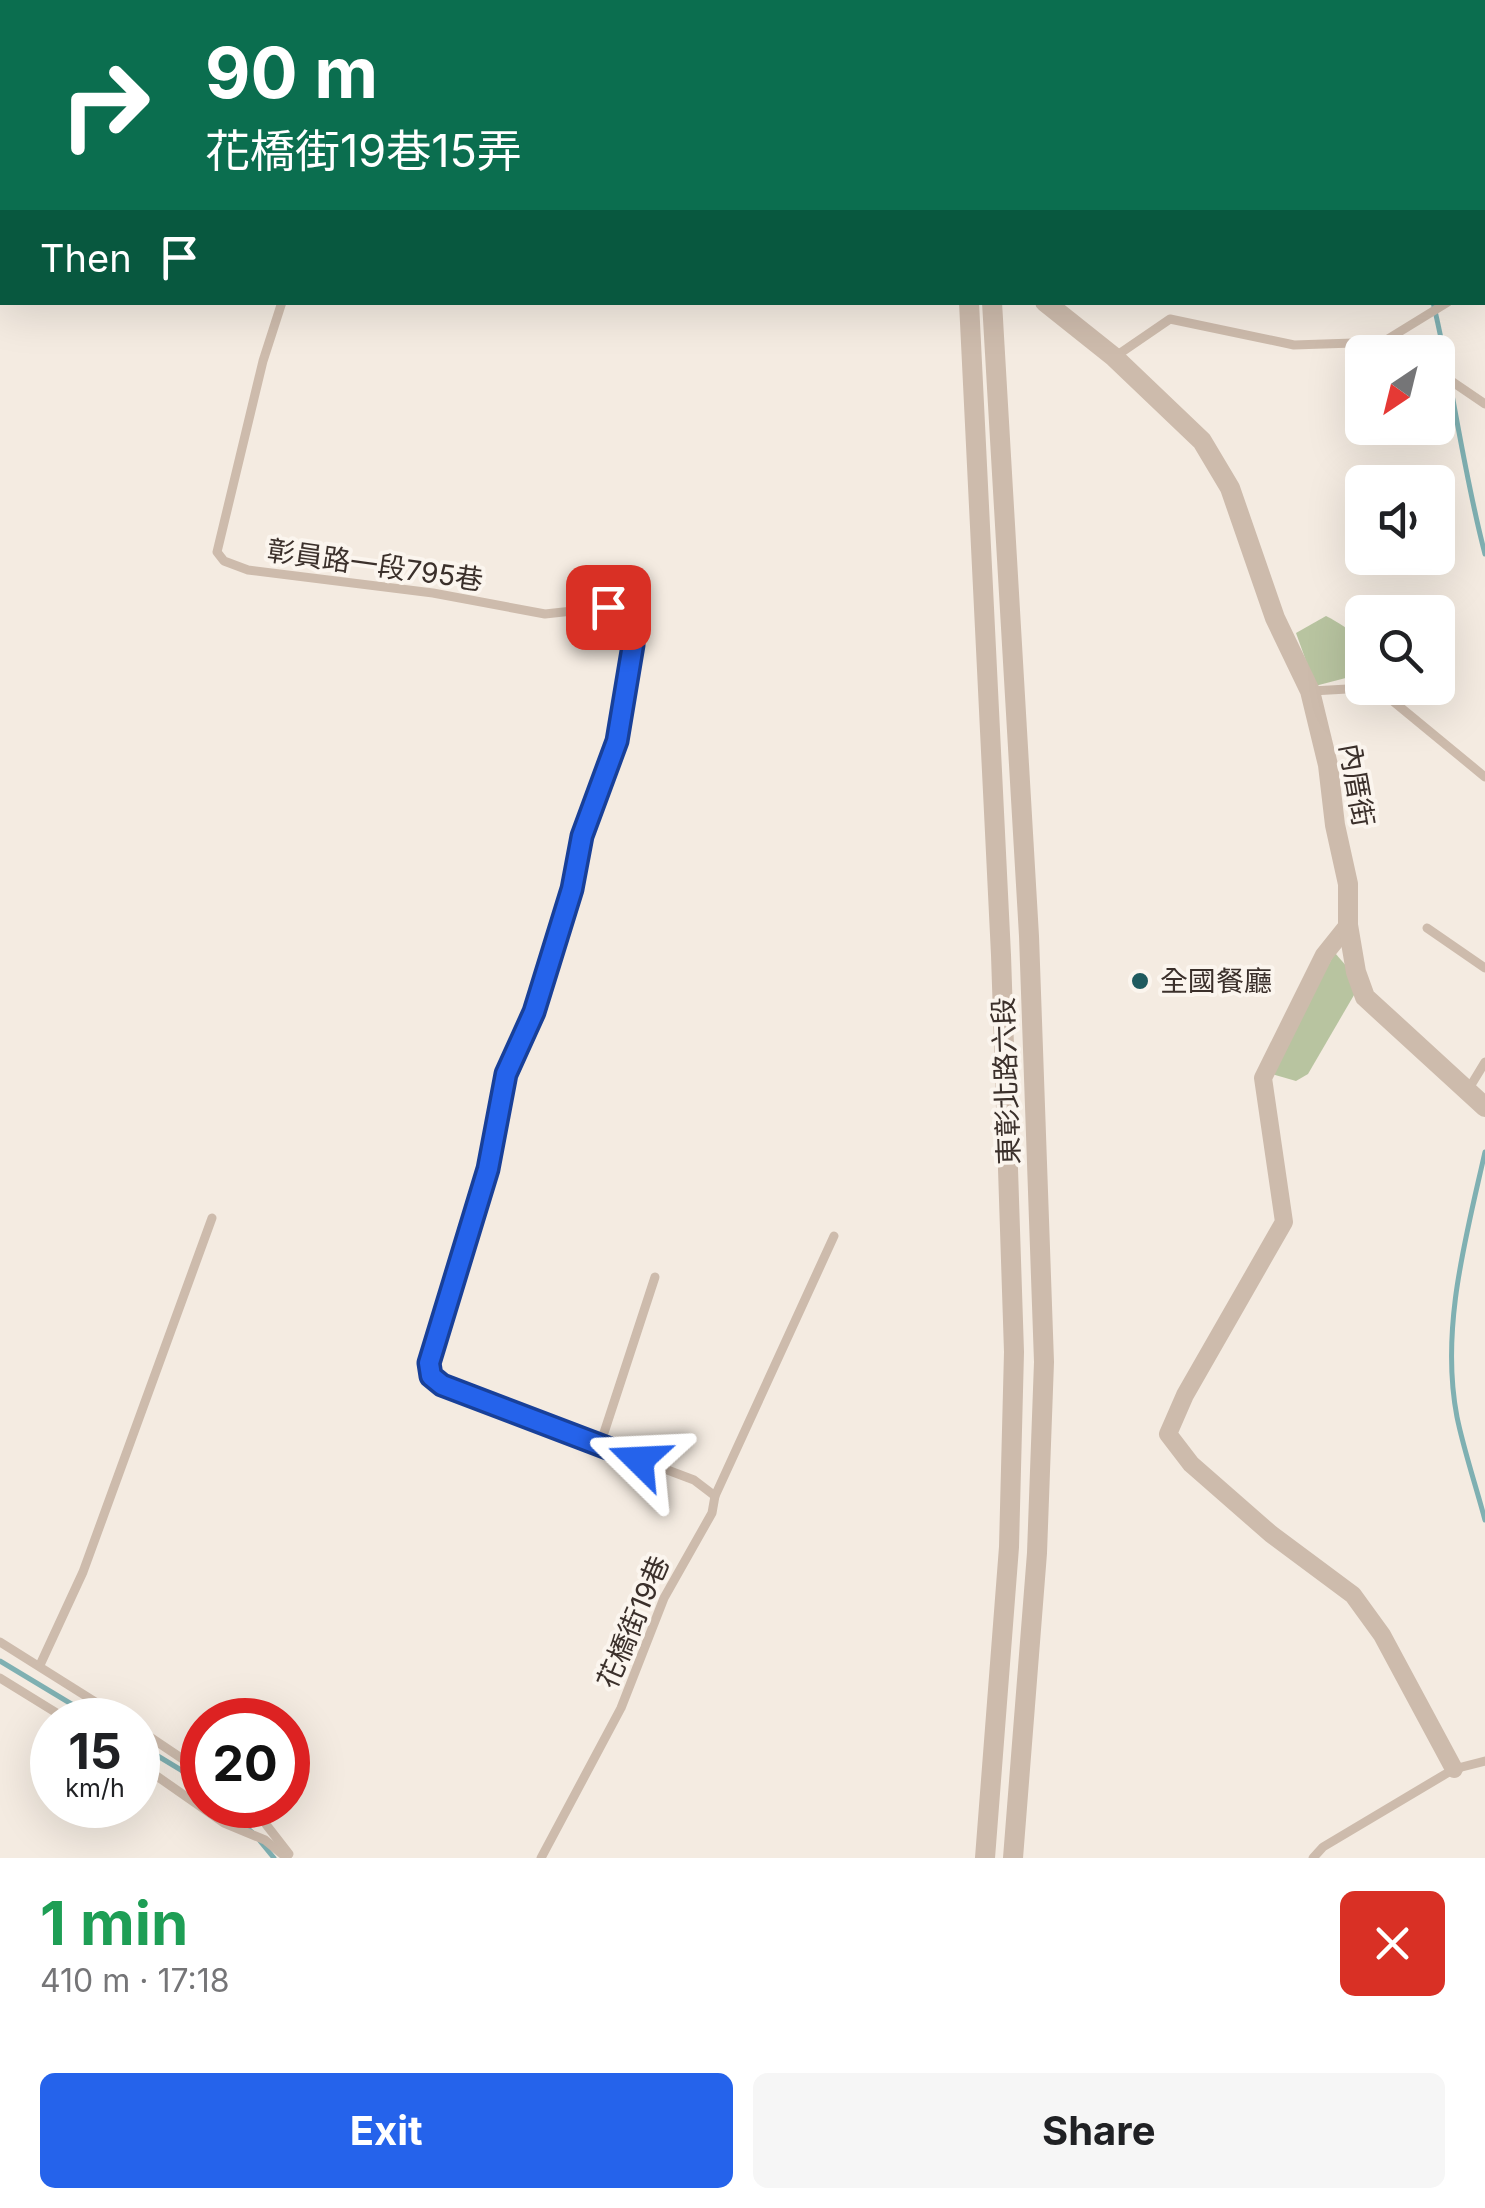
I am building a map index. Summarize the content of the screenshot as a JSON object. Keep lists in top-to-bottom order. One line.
{"streets":{"street":["內厝街","東彰北路六段"],"lane":["彰員路一段795巷","花橋街19巷"]},"places":["全國餐廳"],"north":"bottom left","page":{"turn":["90 m","花橋街19巷15弄"],"then":"Then","speed":"15 km/h","limit":"20","heading":["1 min","410 m · 17:18"],"buttons":["Exit","Share"]}}
